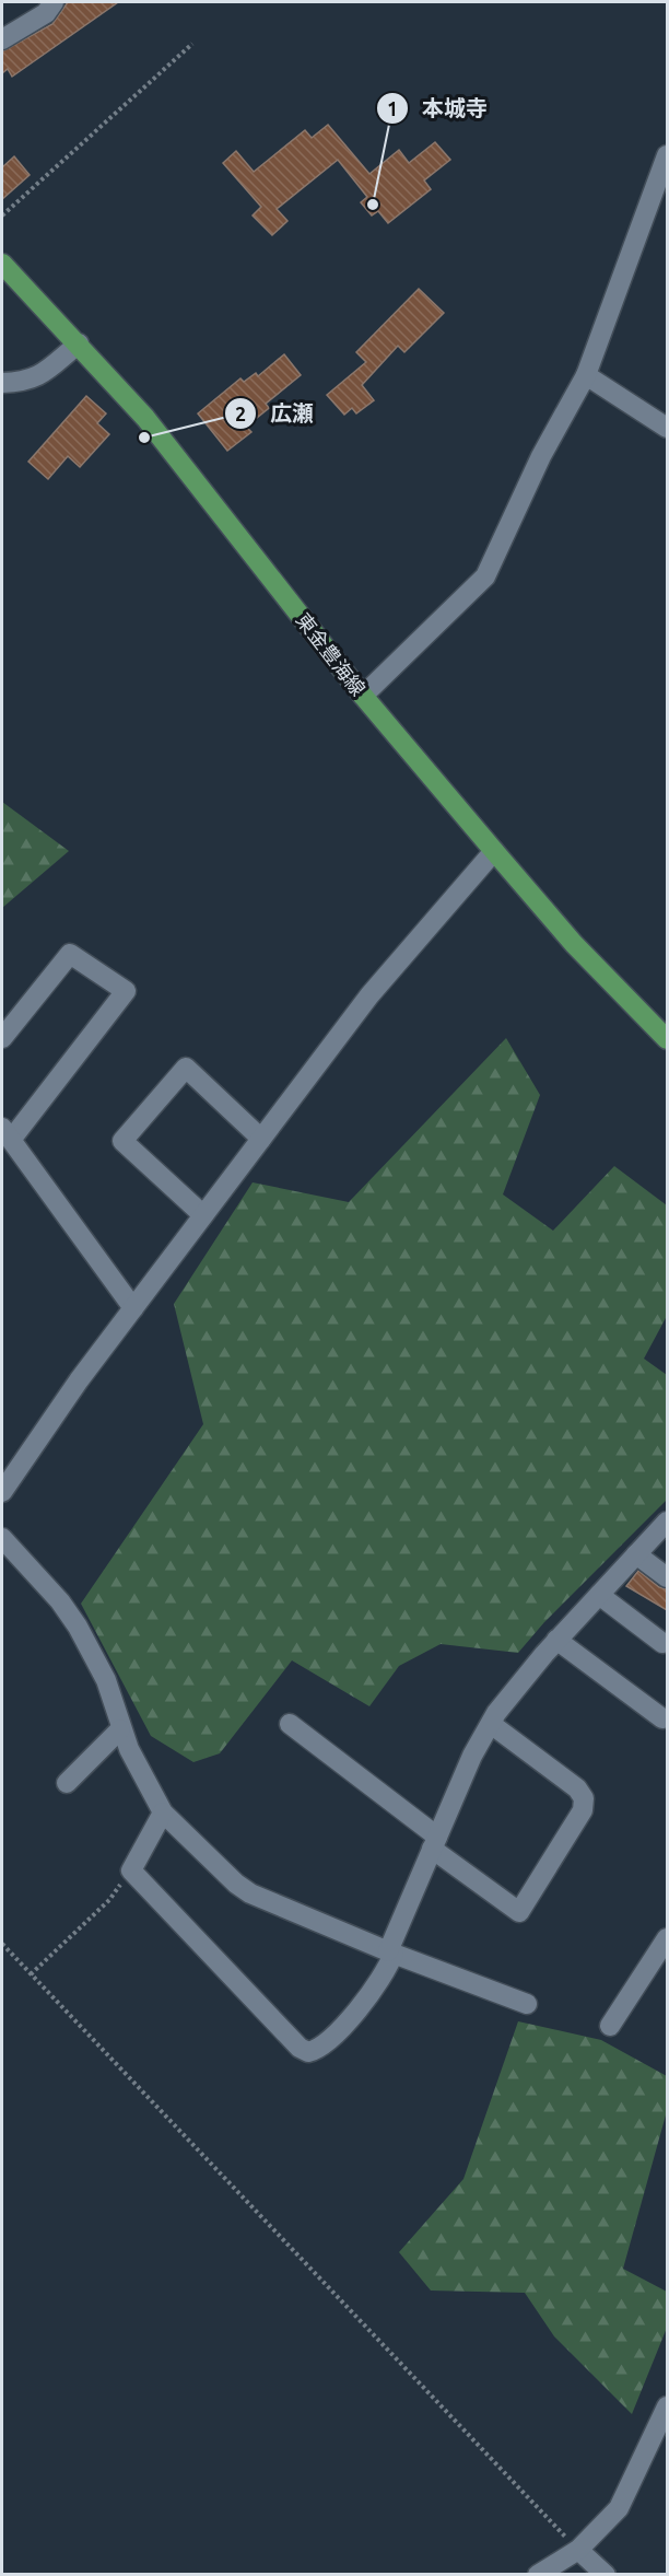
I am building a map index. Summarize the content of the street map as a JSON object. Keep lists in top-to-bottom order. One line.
{"streets":{"main road":["東金豊海線"]},"places":["本城寺","広瀬"]}
